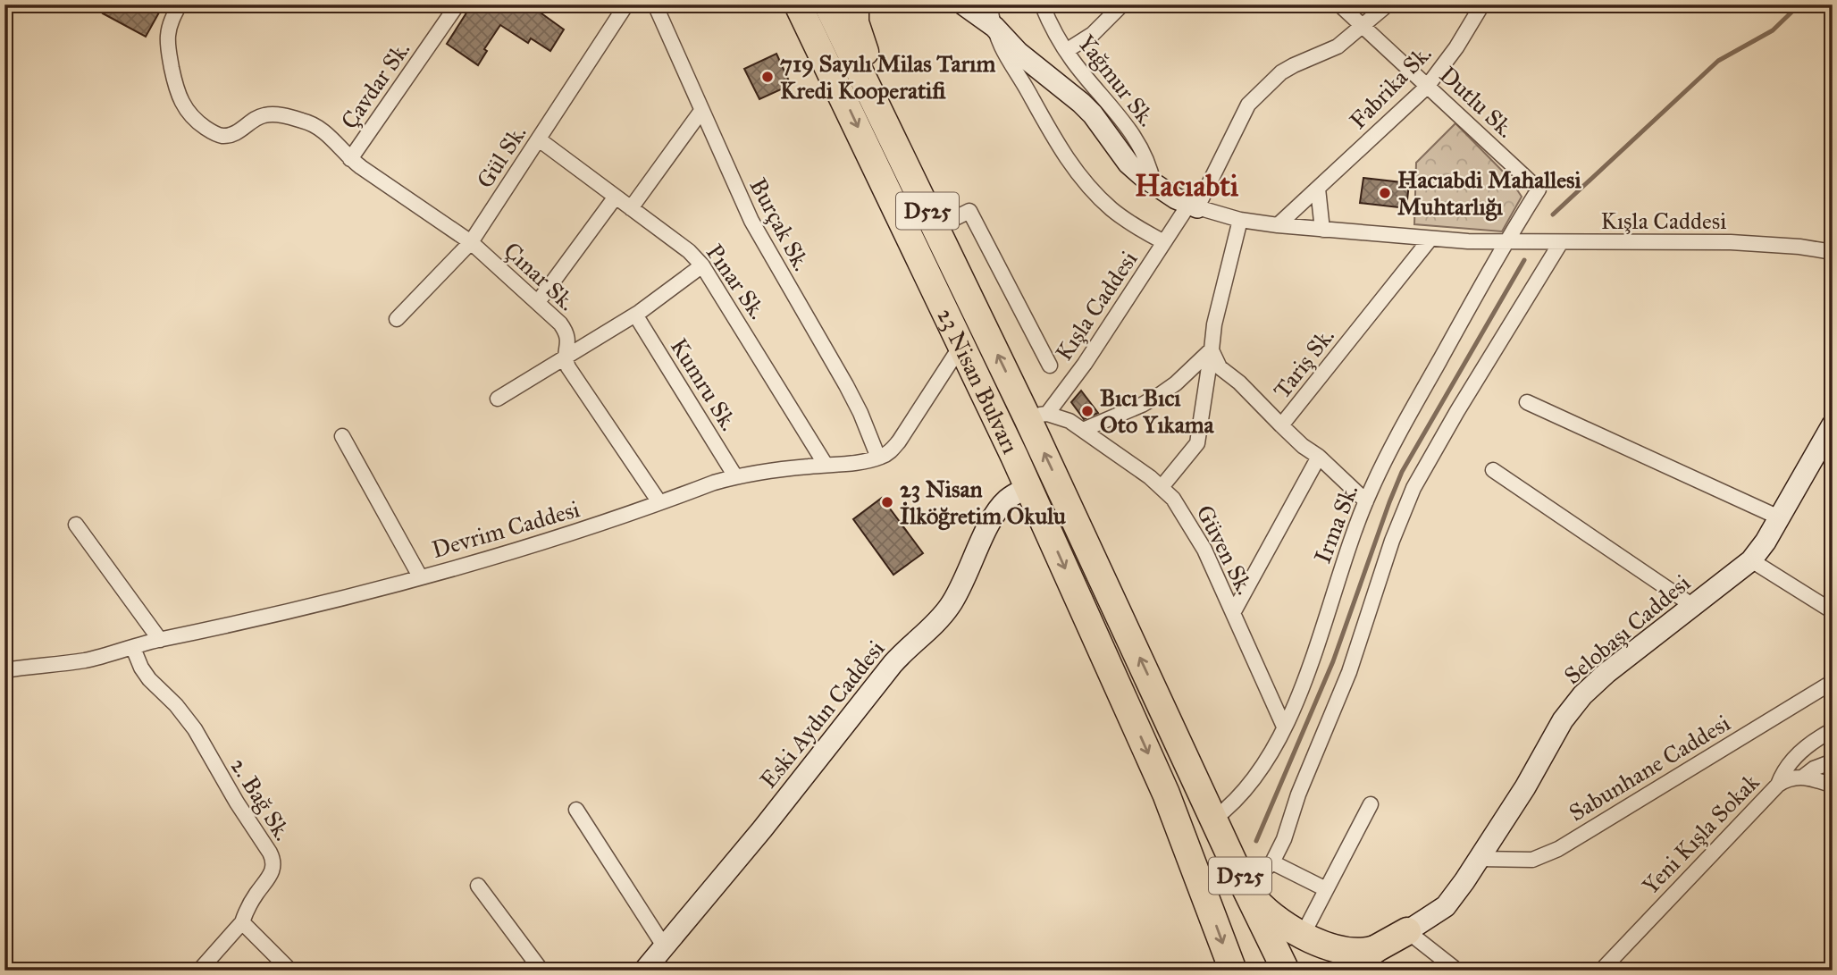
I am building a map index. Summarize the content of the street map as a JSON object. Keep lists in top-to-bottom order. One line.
{"streets":{"highway":["D525","23 Nisan Bulvarı"],"street":["Yağmur Sk.","Çavdar Sk.","Fabrika Sk.","Dutlu Sk.","Gül Sk.","Kışla Caddesi","Burçak Sk.","Çınar Sk.","Pınar Sk.","Tariş Sk.","Kumru Sk.","Irma Sk.","Devrim Caddesi","Güven Sk.","Selobaşı Caddesi","Eski Aydın Caddesi","Sabunhane Caddesi","2. Bağ Sk.","Yeni Kışla Sokak"]},"crossings":[["Çavdar Sk.","Çınar Sk."],["Fabrika Sk.","Dutlu Sk."],["Fabrika Sk.","Kışla Caddesi"],["Dutlu Sk.","Kışla Caddesi"],["Dutlu Sk.","Irma Sk."],["Gül Sk.","Çınar Sk."],["Gül Sk.","Pınar Sk."],["D525","23 Nisan Bulvarı"],["D525","Irma Sk."],["Kışla Caddesi","Tariş Sk."],["Kışla Caddesi","23 Nisan Bulvarı"],["Kışla Caddesi","Irma Sk."],["Kışla Caddesi","Güven Sk."],["Burçak Sk.","Devrim Caddesi"],["Çınar Sk.","Devrim Caddesi"],["Pınar Sk.","Devrim Caddesi"],["Tariş Sk.","Irma Sk."],["23 Nisan Bulvarı","Irma Sk."],["23 Nisan Bulvarı","Güven Sk."],["23 Nisan Bulvarı","Eski Aydın Caddesi"],["Kumru Sk.","Devrim Caddesi"],["Irma Sk.","Güven Sk."],["Devrim Caddesi","2. Bağ Sk."],["Selobaşı Caddesi","Sabunhane Caddesi"]],"districts":["Hacıabti"],"places":["719 Sayılı Milas Tarım Kredi Kooperatifi","Hacıabdi Mahallesi Muhtarlığı","Bıcı Bıcı Oto Yıkama","23 Nisan İlköğretim Okulu"]}
